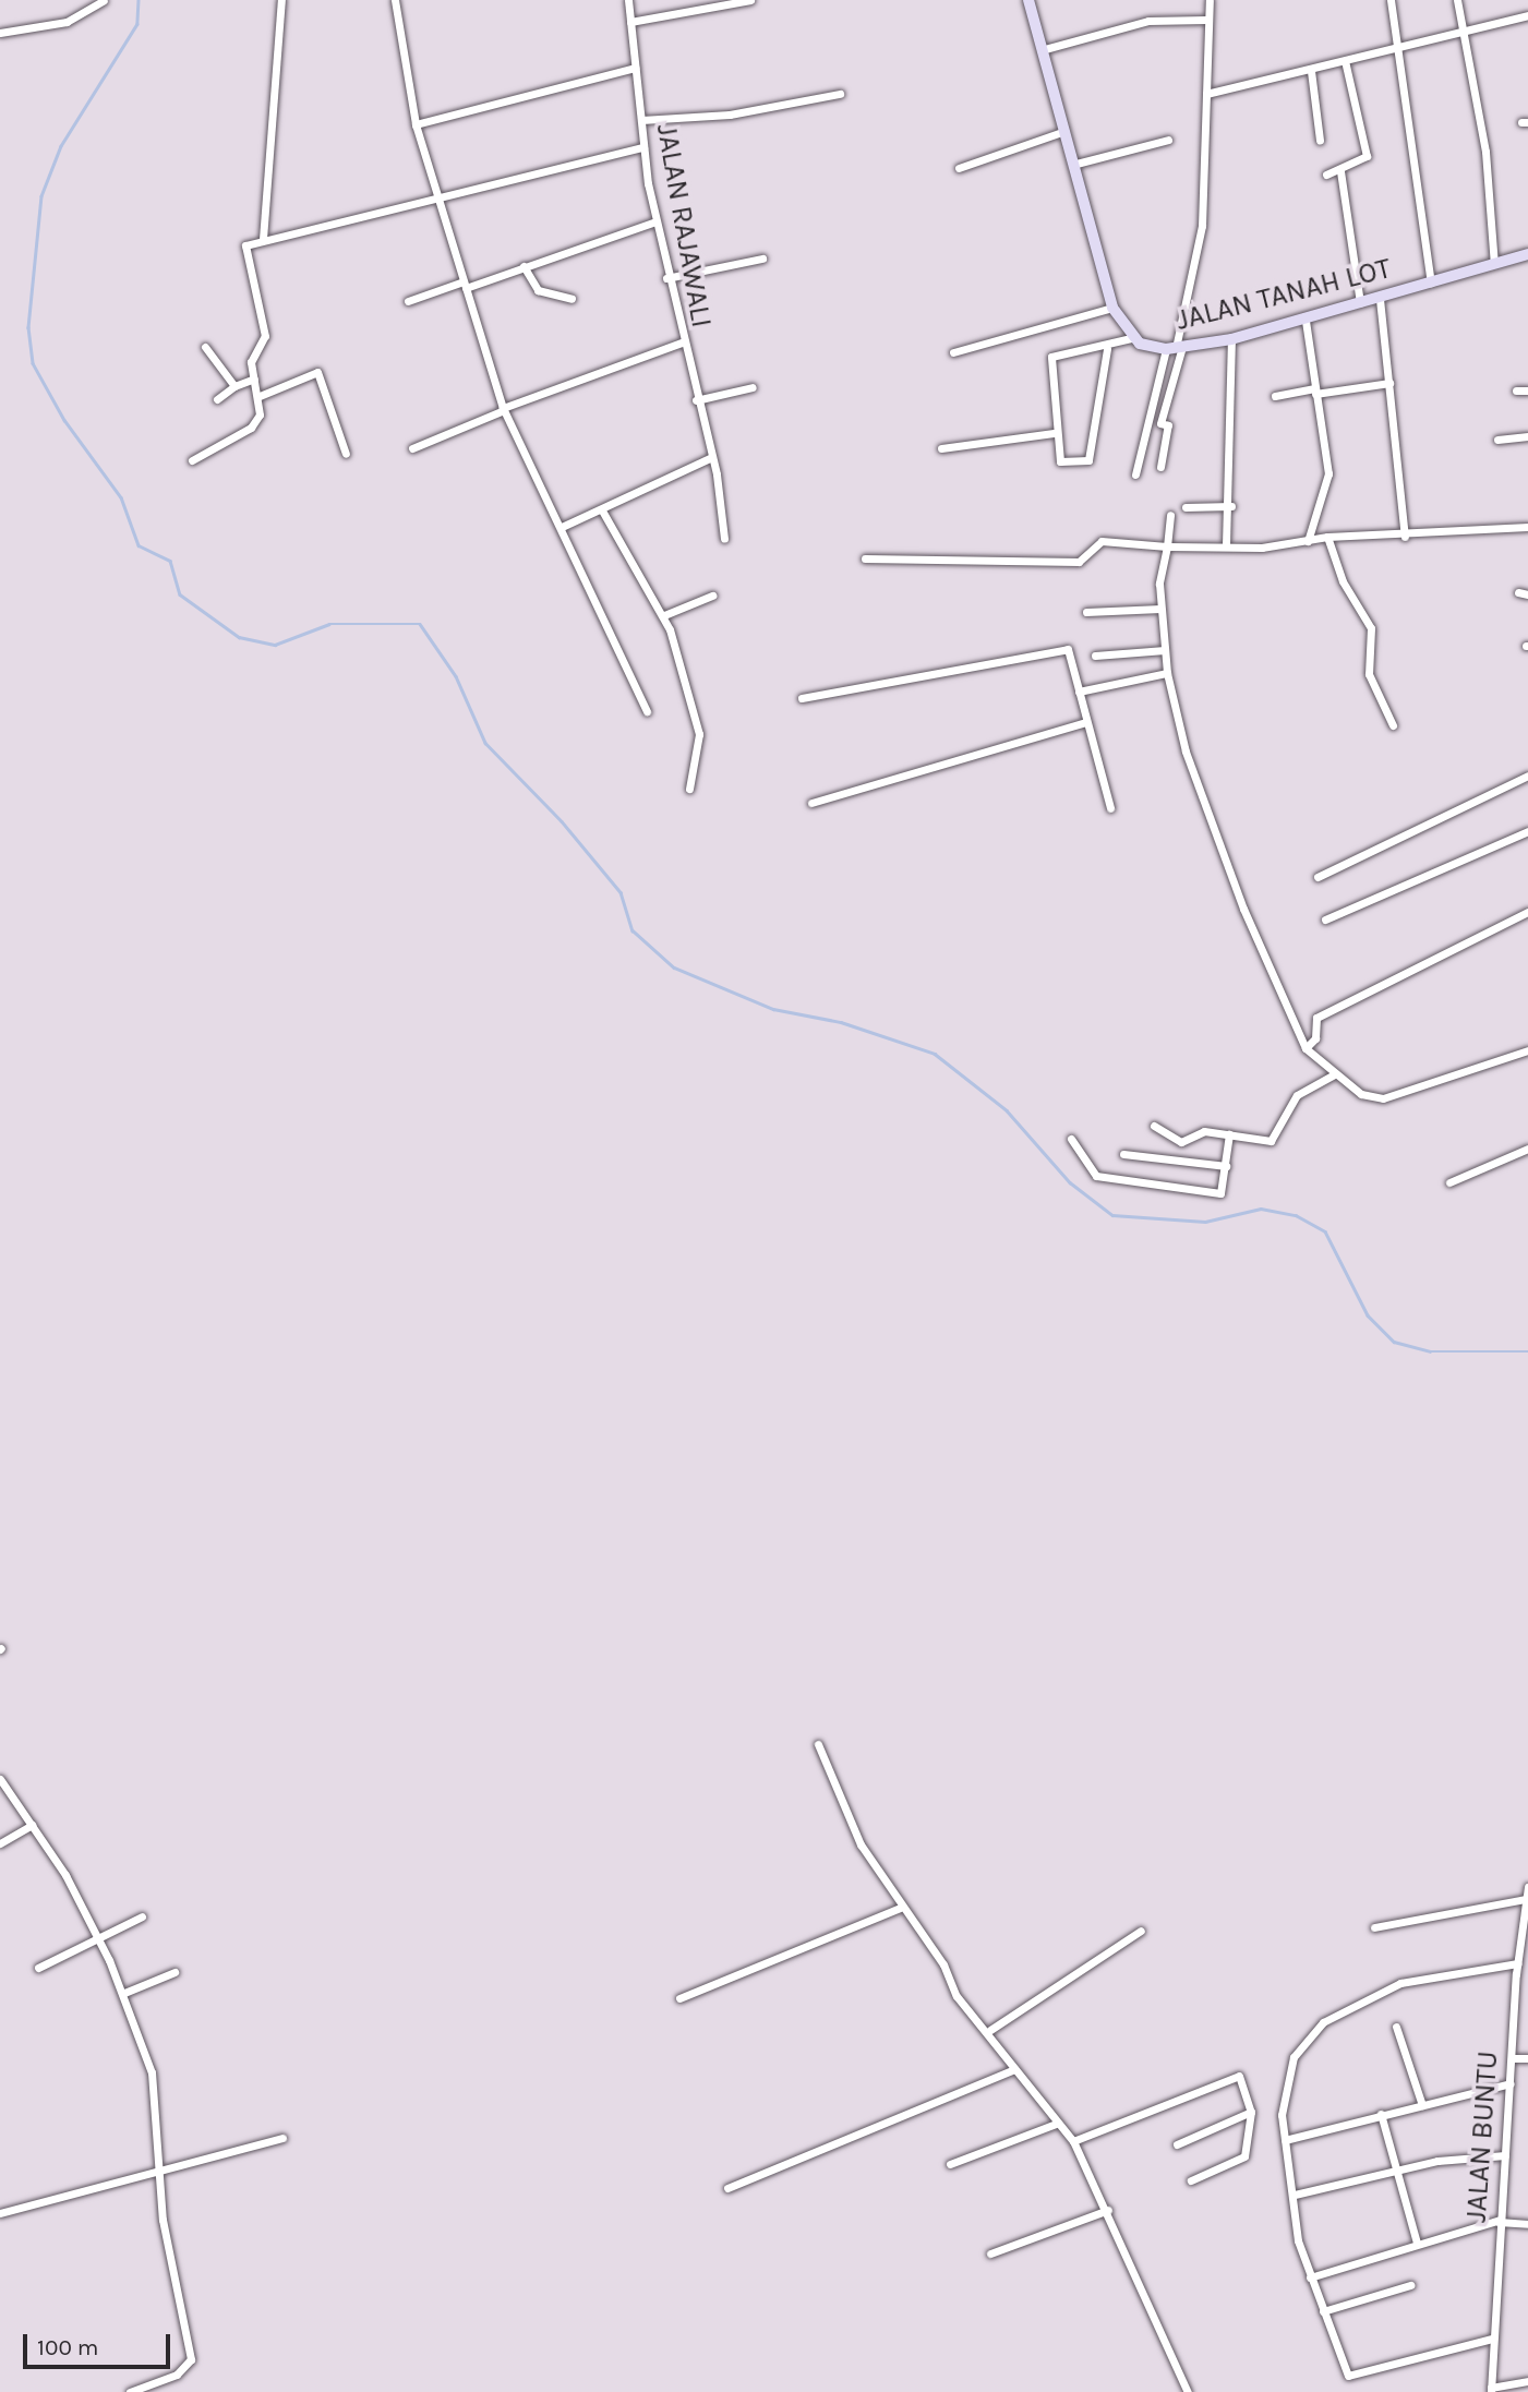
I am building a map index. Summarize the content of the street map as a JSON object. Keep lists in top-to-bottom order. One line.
{"streets":{"main road":["JALAN TANAH LOT"],"street":["JALAN RAJAWALI","JALAN BUNTU"]},"scale_bar":"100 m"}
